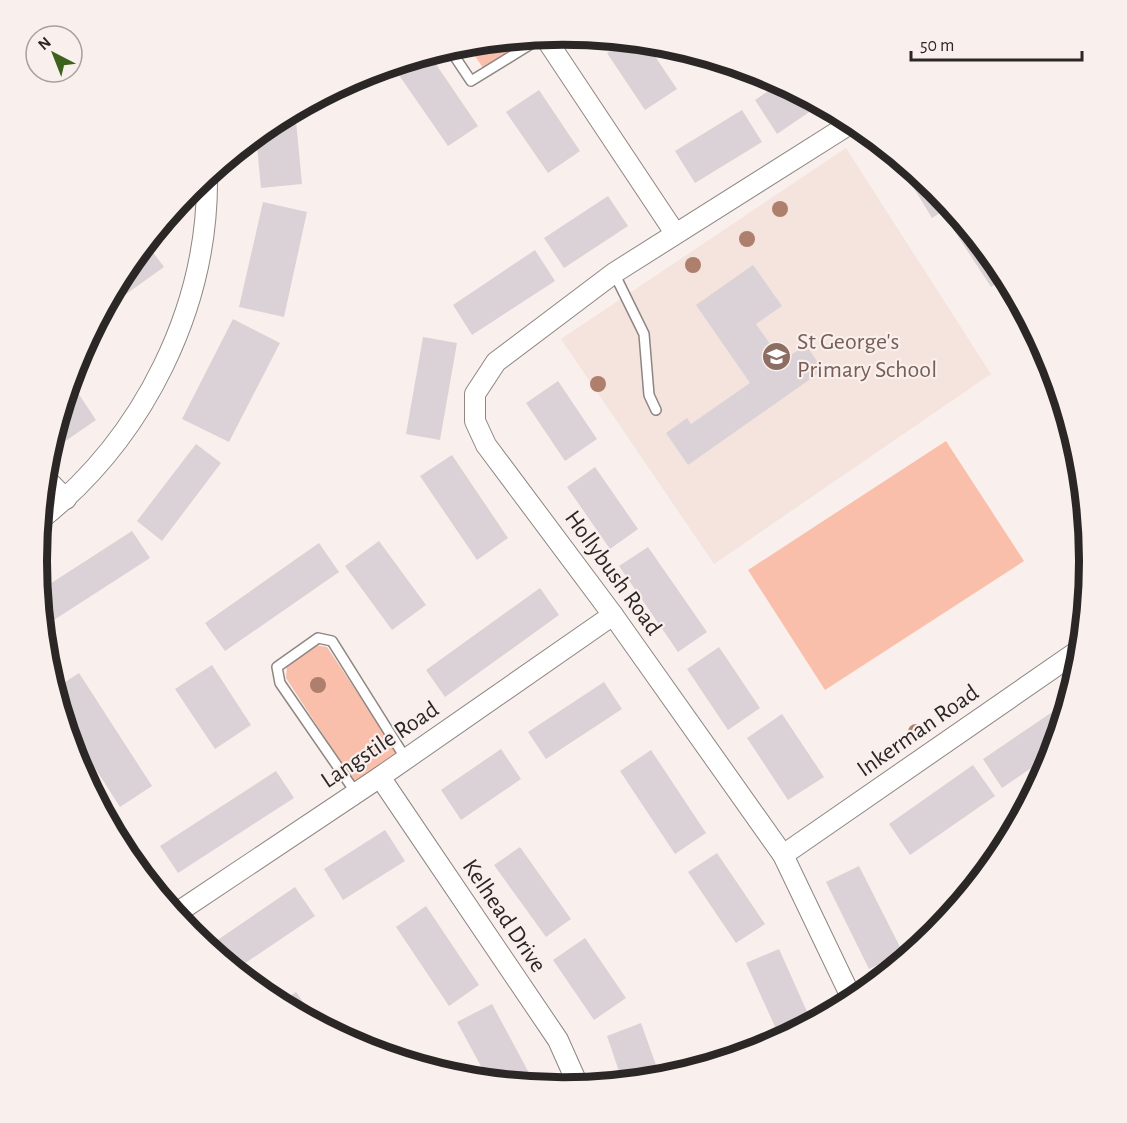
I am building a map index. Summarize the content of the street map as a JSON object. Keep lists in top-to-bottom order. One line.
{"streets":{"street":["Hollybush Road","Inkerman Road","Langstile Road","Kelhead Drive"]},"crossings":[["Hollybush Road","Inkerman Road"],["Hollybush Road","Langstile Road"],["Langstile Road","Kelhead Drive"]],"places":{"school or university":["St George's Primary School"]},"scale_bar":"50 m","north":"top left"}
